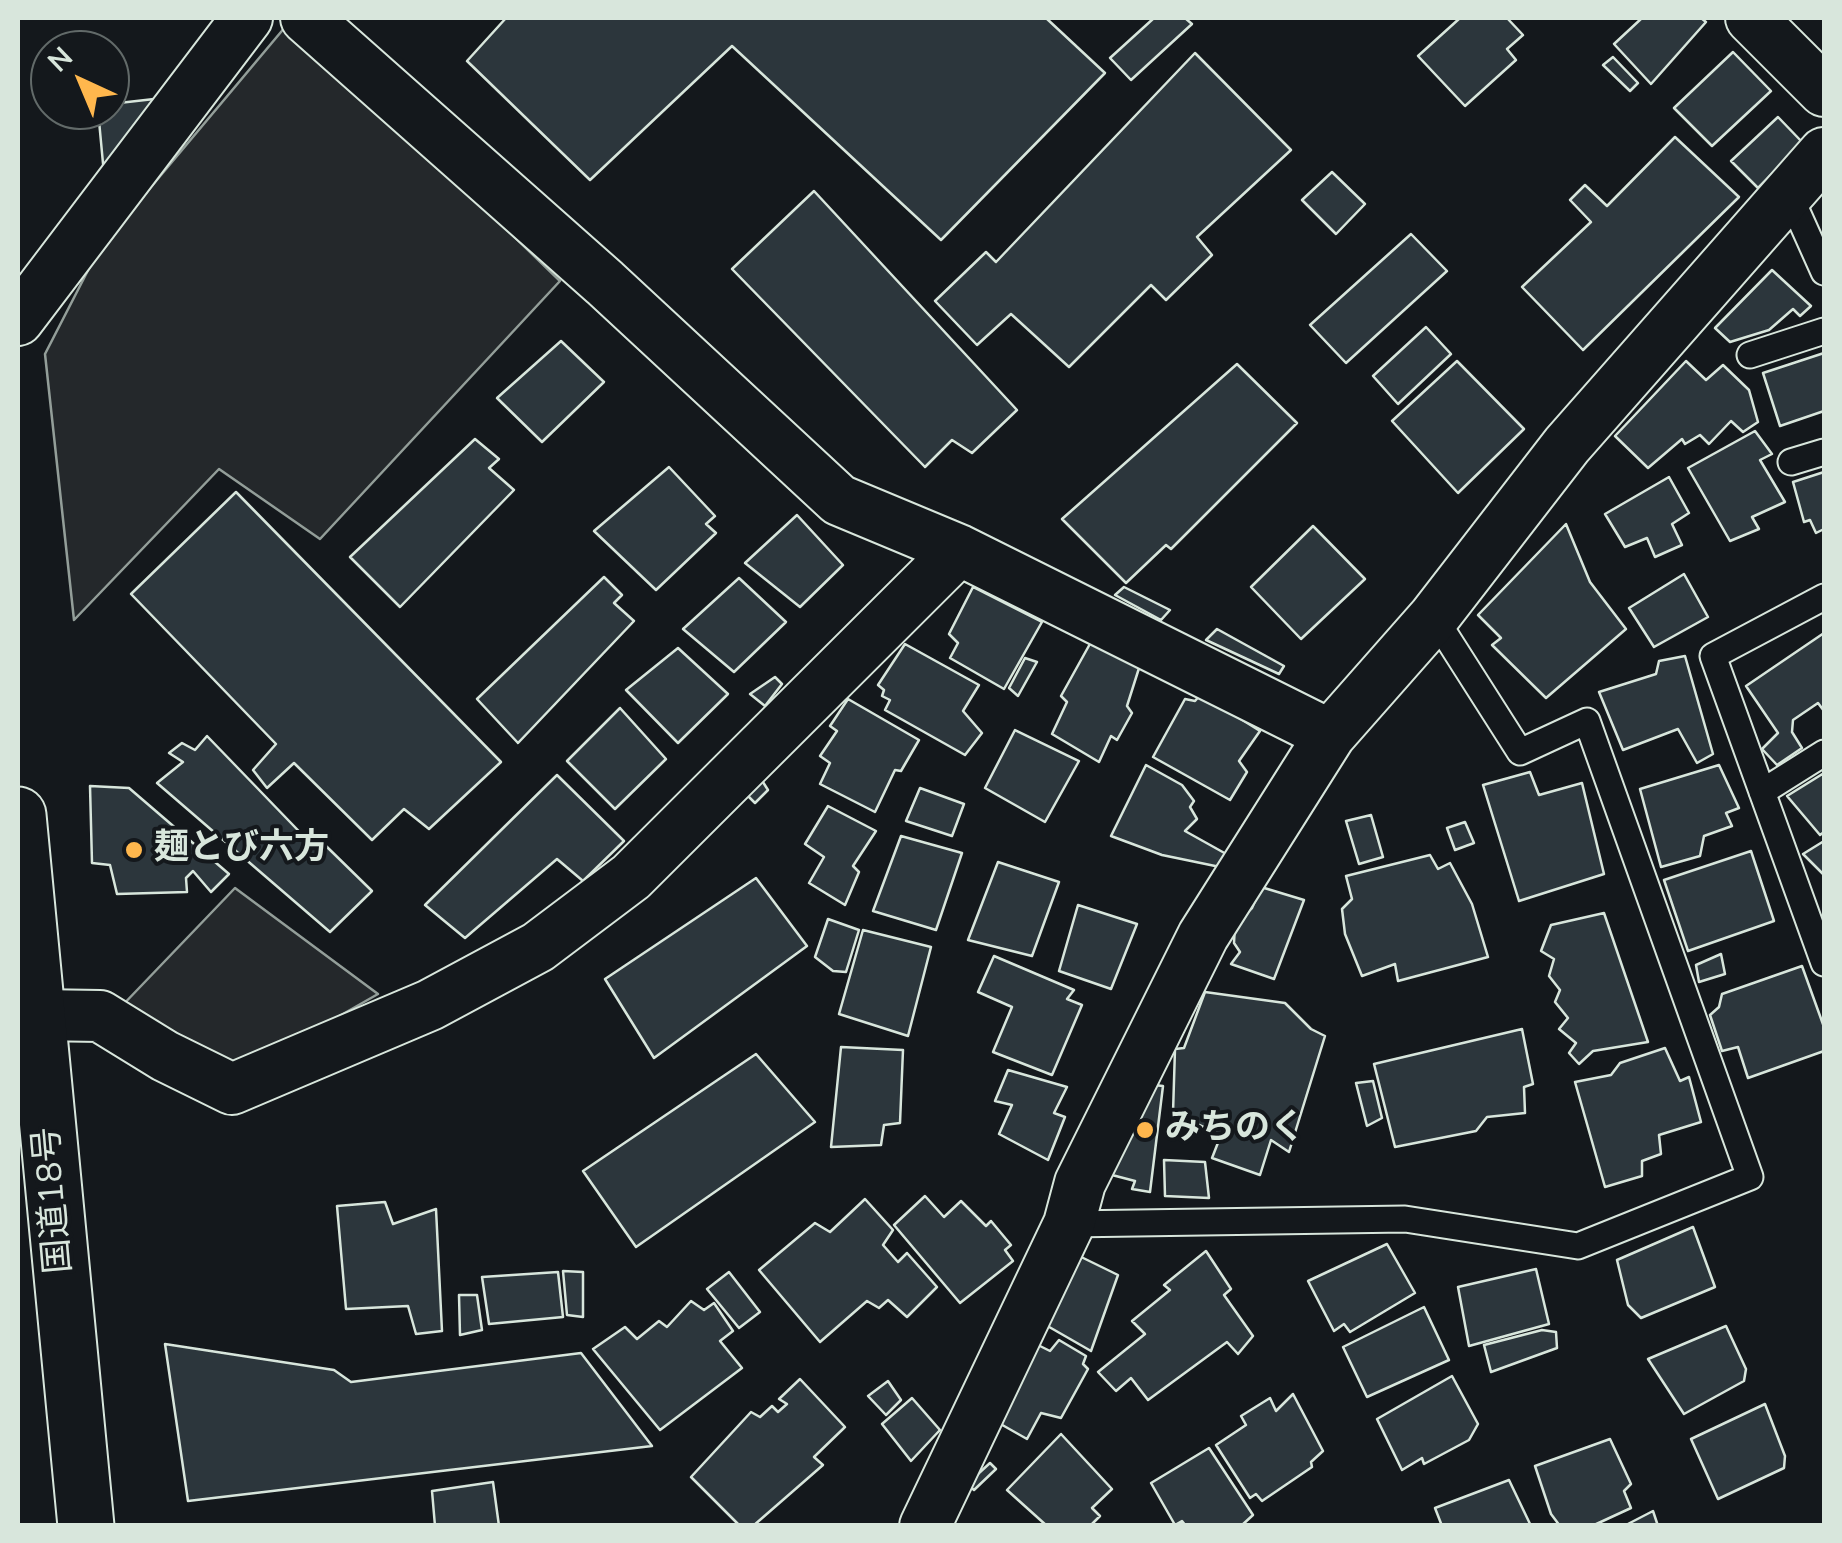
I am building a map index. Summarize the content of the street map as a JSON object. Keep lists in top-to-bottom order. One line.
{"streets":{"highway":["国道18号"]},"places":["麺とび六方","みちのく"],"north":"top left"}
